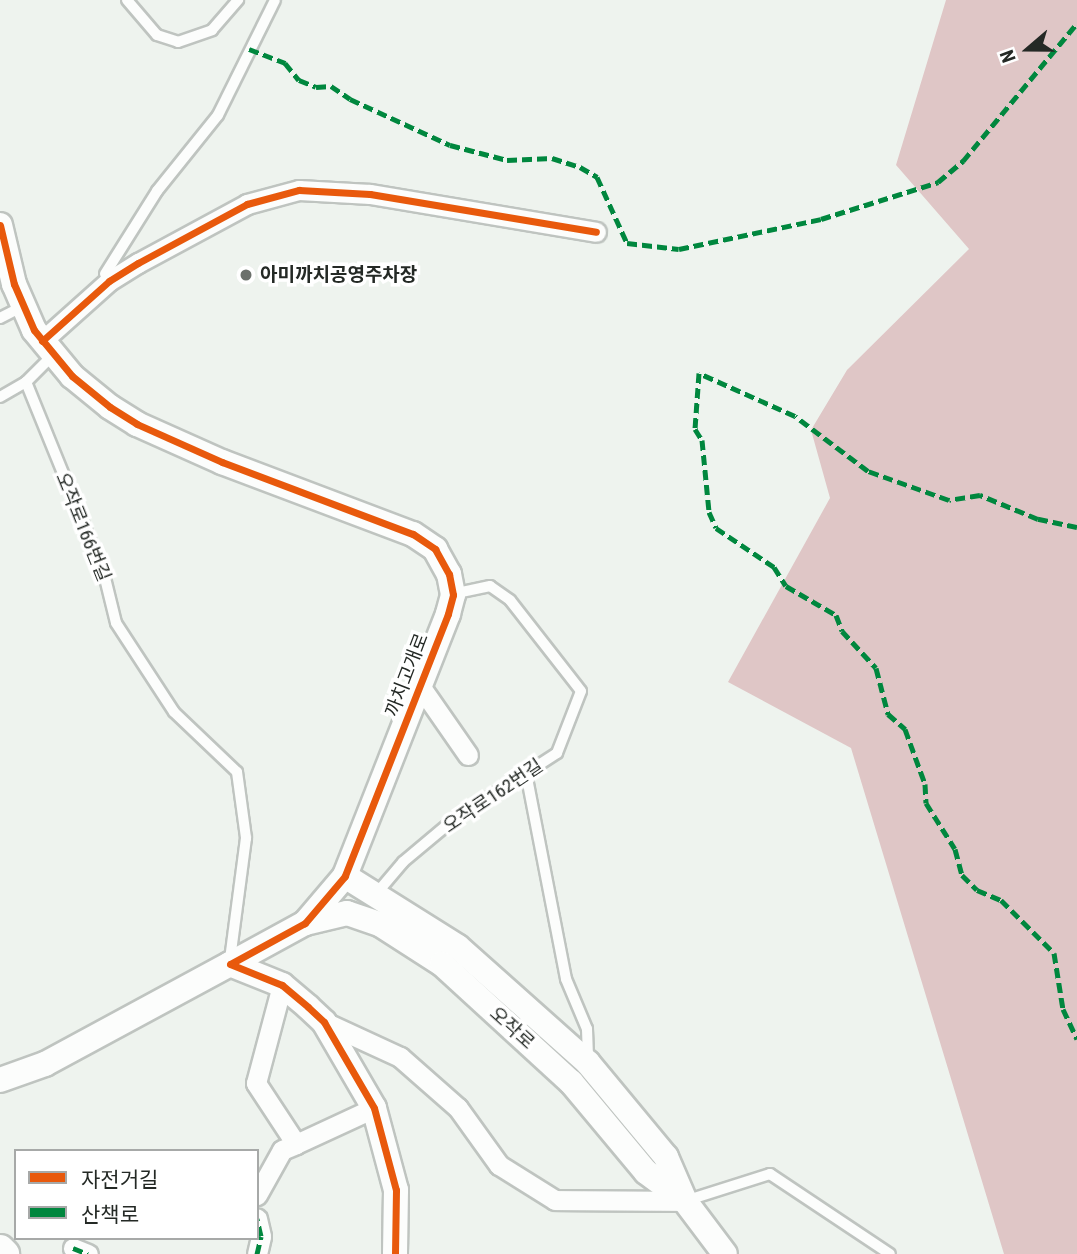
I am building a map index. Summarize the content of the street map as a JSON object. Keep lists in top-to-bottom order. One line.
{"streets":{"street":["까치고개로","오작로"],"lane":["오작로166번길","오작로162번길"]},"crossings":[["오작로166번길","까치고개로"],["까치고개로","오작로162번길"],["까치고개로","오작로"],["오작로162번길","오작로"]],"places":["아미까치공영주차장"],"legend":["자전거길","산책로"],"north":"left"}
